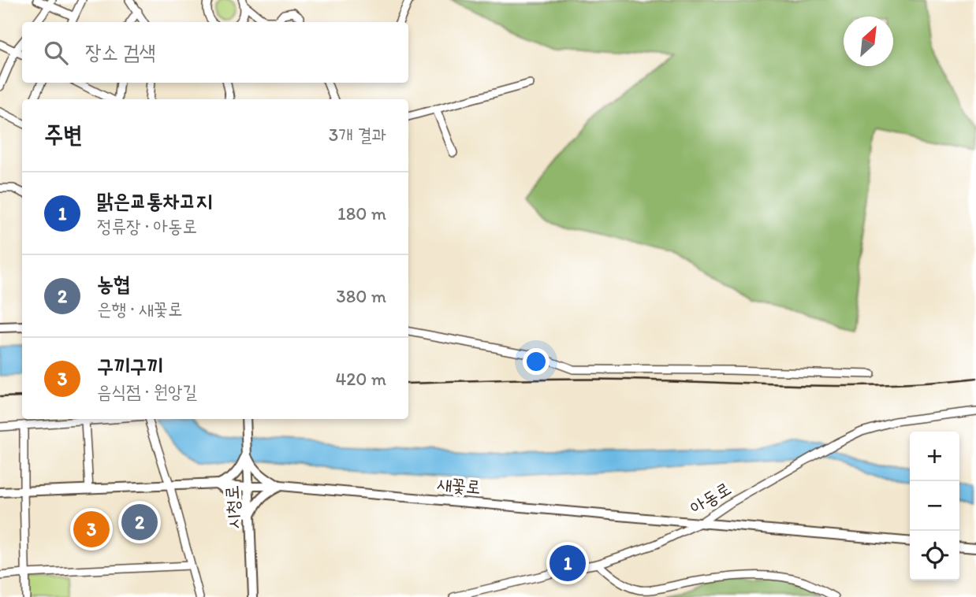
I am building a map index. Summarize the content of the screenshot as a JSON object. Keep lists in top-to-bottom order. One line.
{"streets":{"street":["새꽃로","아동로","시청로"]},"crossings":[["새꽃로","아동로"],["새꽃로","시청로"]],"north":"top right","page":{"search":"장소 검색","heading":["주변","3개 결과"],"list":[{"mark":"1","name":"맑은교통차고지","note":"정류장 · 아동로","value":"180 m"},{"mark":"2","name":"농협","note":"은행 · 새꽃로","value":"380 m"},{"mark":"3","name":"구끼구끼","note":"음식점 · 원앙길","value":"420 m"}],"map_buttons":["+","−"],"pins":["2","3","1"]}}
